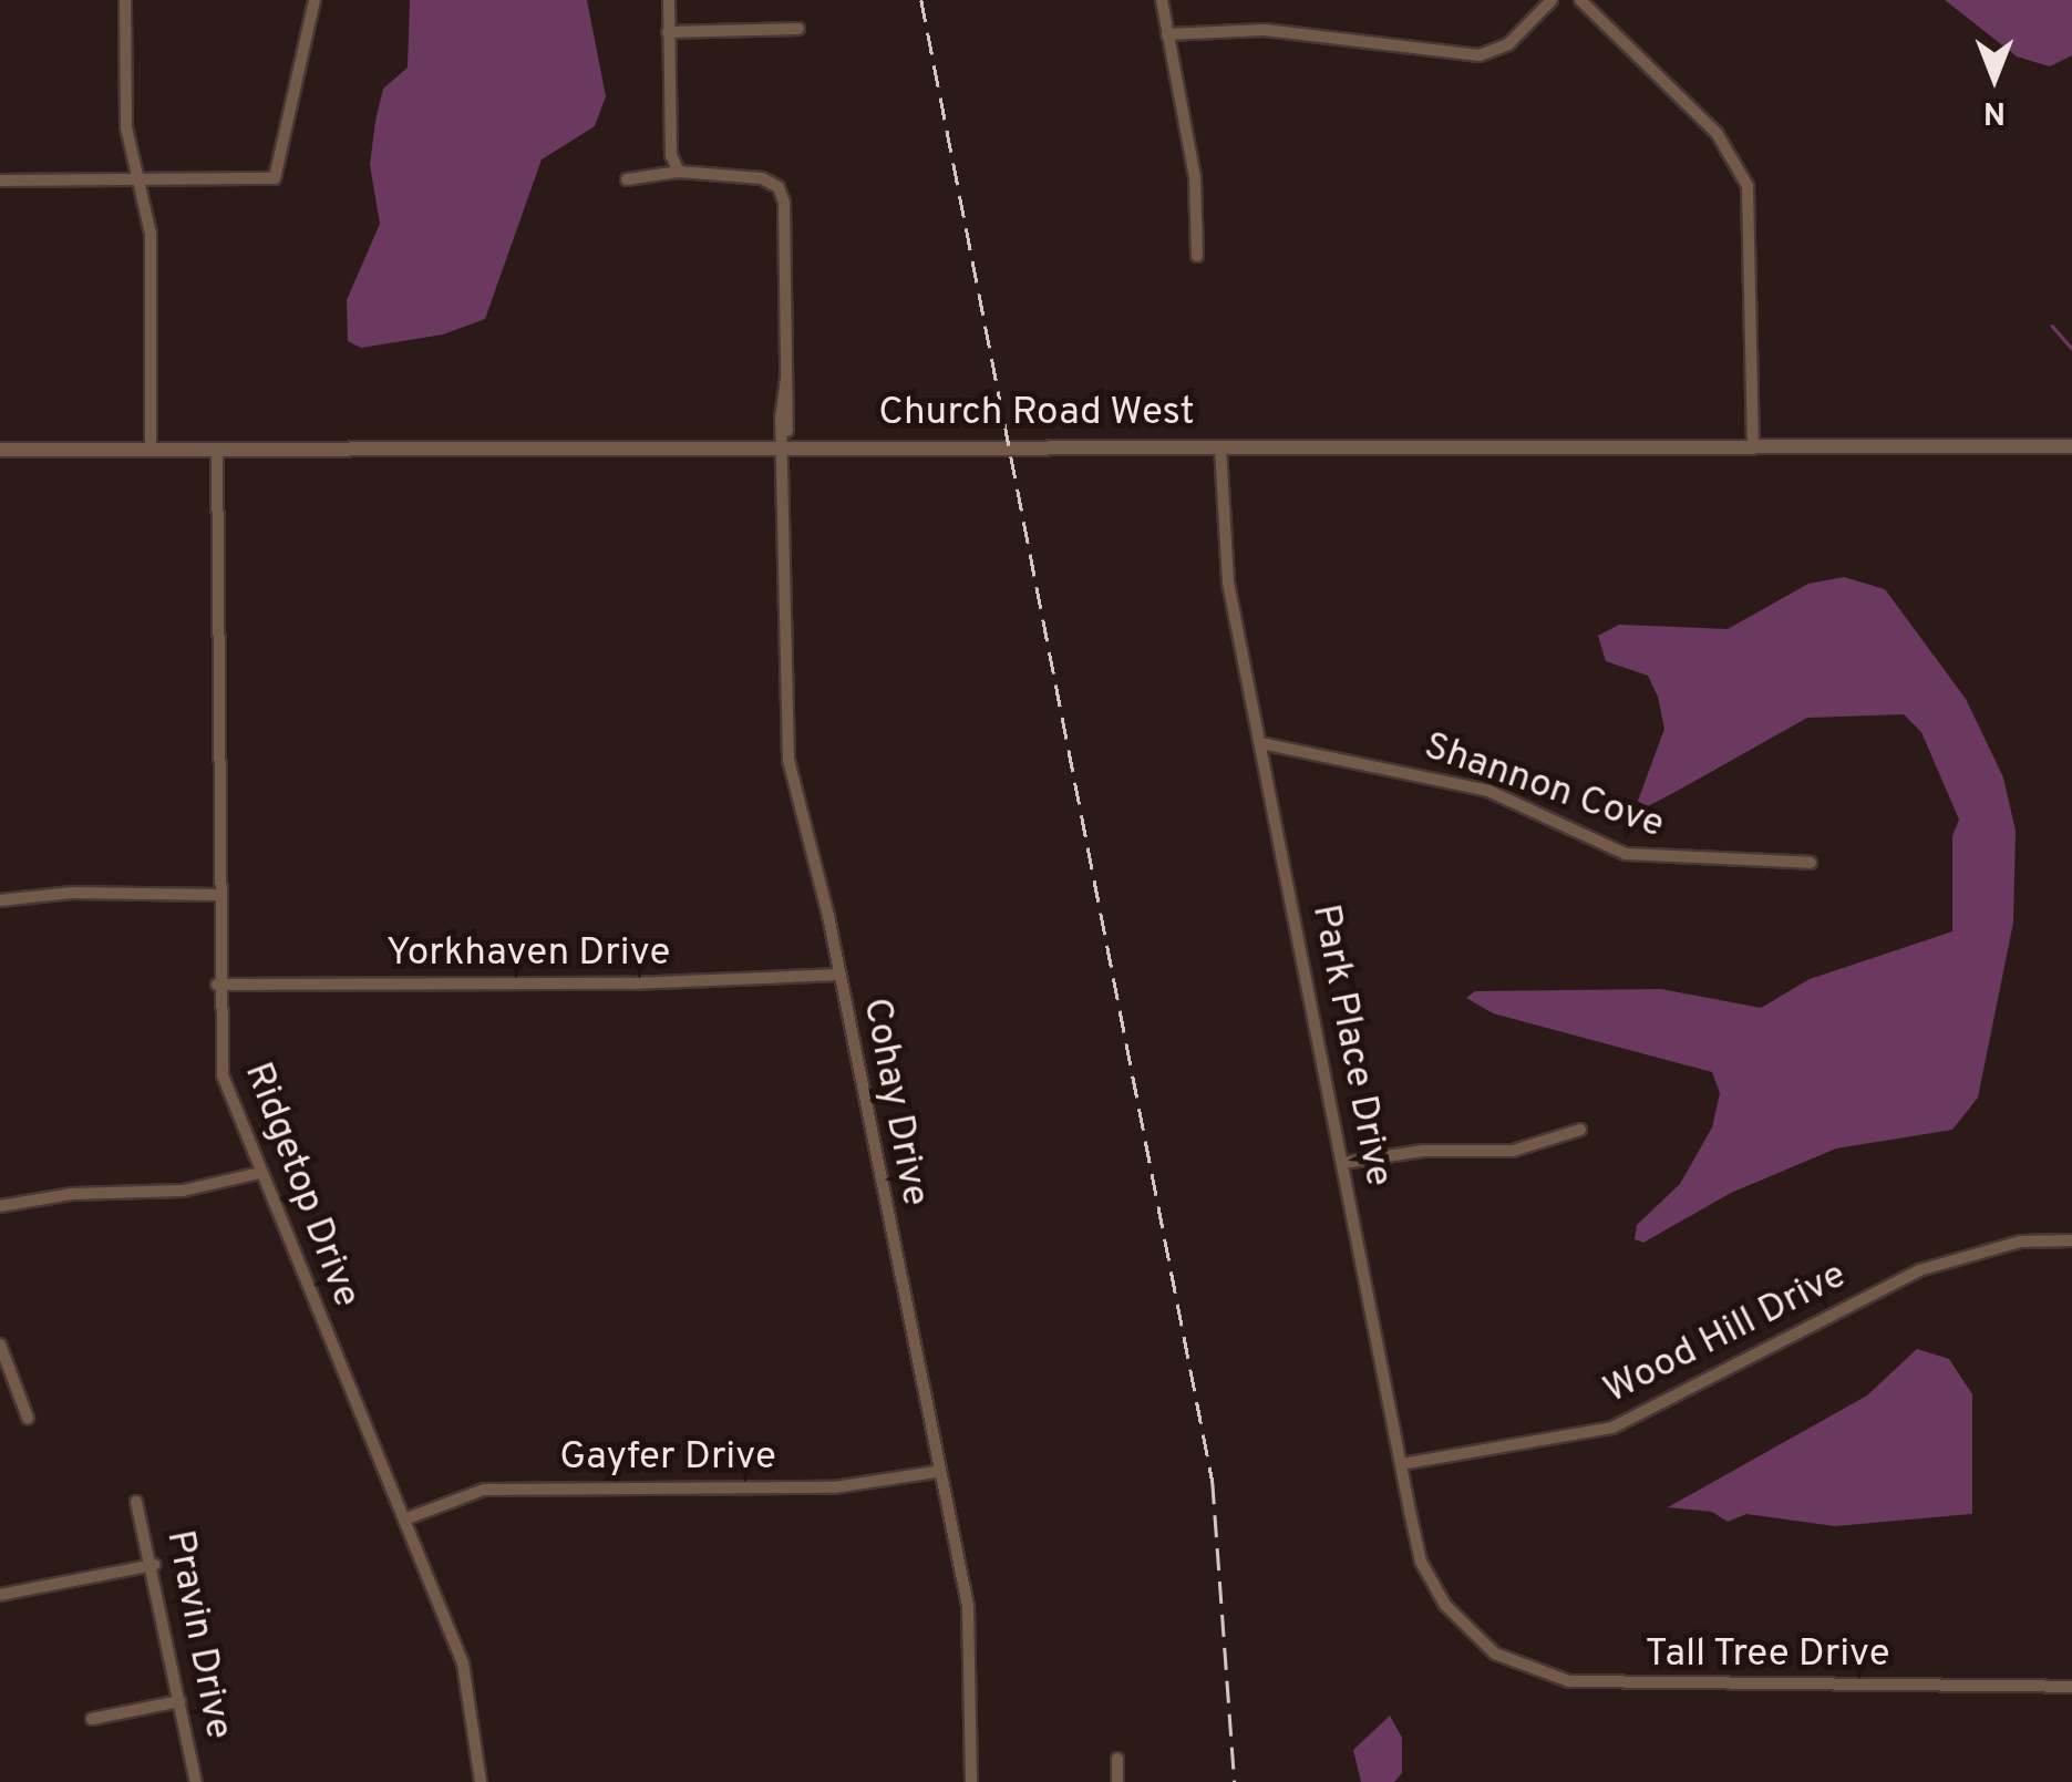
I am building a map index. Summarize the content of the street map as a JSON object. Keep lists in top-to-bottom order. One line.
{"streets":{"street":["Church Road West","Shannon Cove","Yorkhaven Drive","Park Place Drive","Cohay Drive","Ridgetop Drive","Wood Hill Drive","Gayfer Drive","Pravin Drive","Tall Tree Drive"]},"crossings":[["Church Road West","Park Place Drive"],["Church Road West","Cohay Drive"],["Church Road West","Ridgetop Drive"],["Shannon Cove","Park Place Drive"],["Yorkhaven Drive","Cohay Drive"],["Yorkhaven Drive","Ridgetop Drive"],["Park Place Drive","Wood Hill Drive"],["Park Place Drive","Tall Tree Drive"],["Cohay Drive","Gayfer Drive"],["Ridgetop Drive","Gayfer Drive"]],"north":"bottom"}
